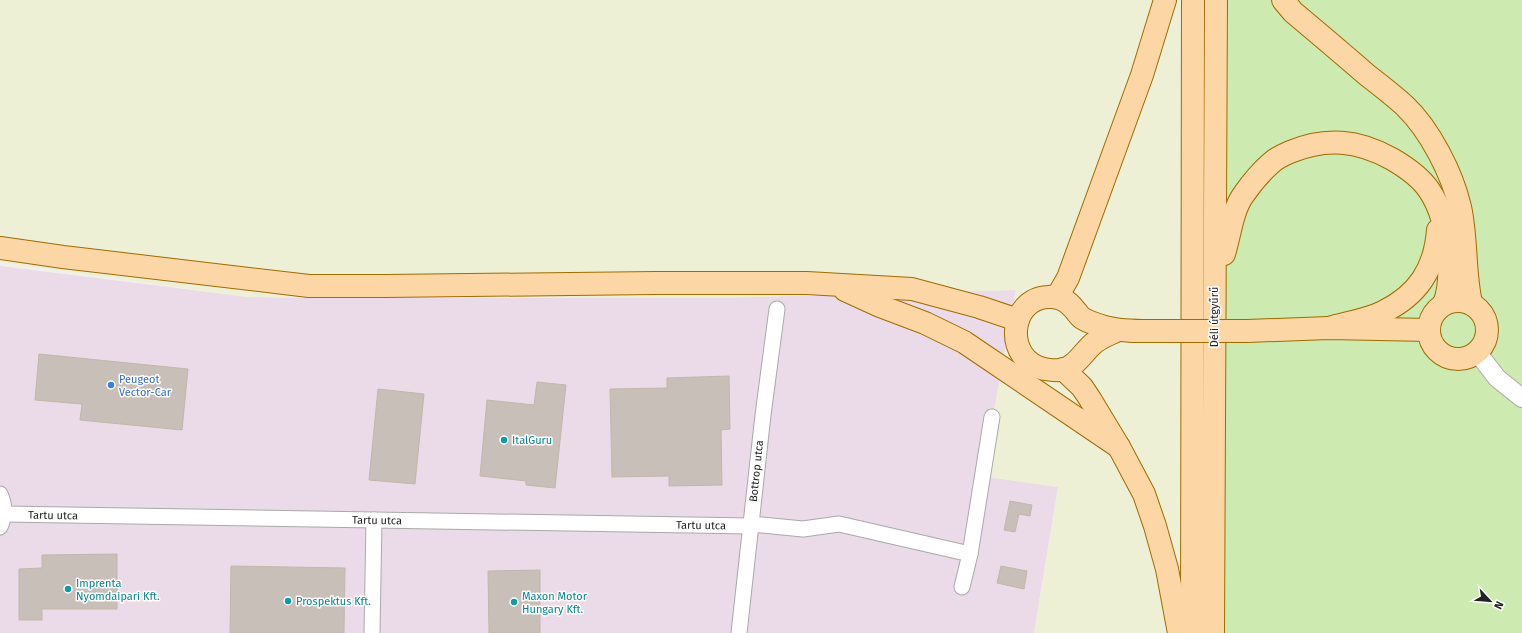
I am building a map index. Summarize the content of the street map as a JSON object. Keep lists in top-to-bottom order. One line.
{"streets":{"main road":["Déli útgyűrű"],"street":["Bottrop utca","Tartu utca"]},"crossings":[["Bottrop utca","Tartu utca"]],"places":["Peugeot Vector-Car","ItalGuru","Imprenta Nyomdaipari Kft.","Prospektus Kft.","Maxon Motor Hungary Kft."],"north":"bottom right"}
